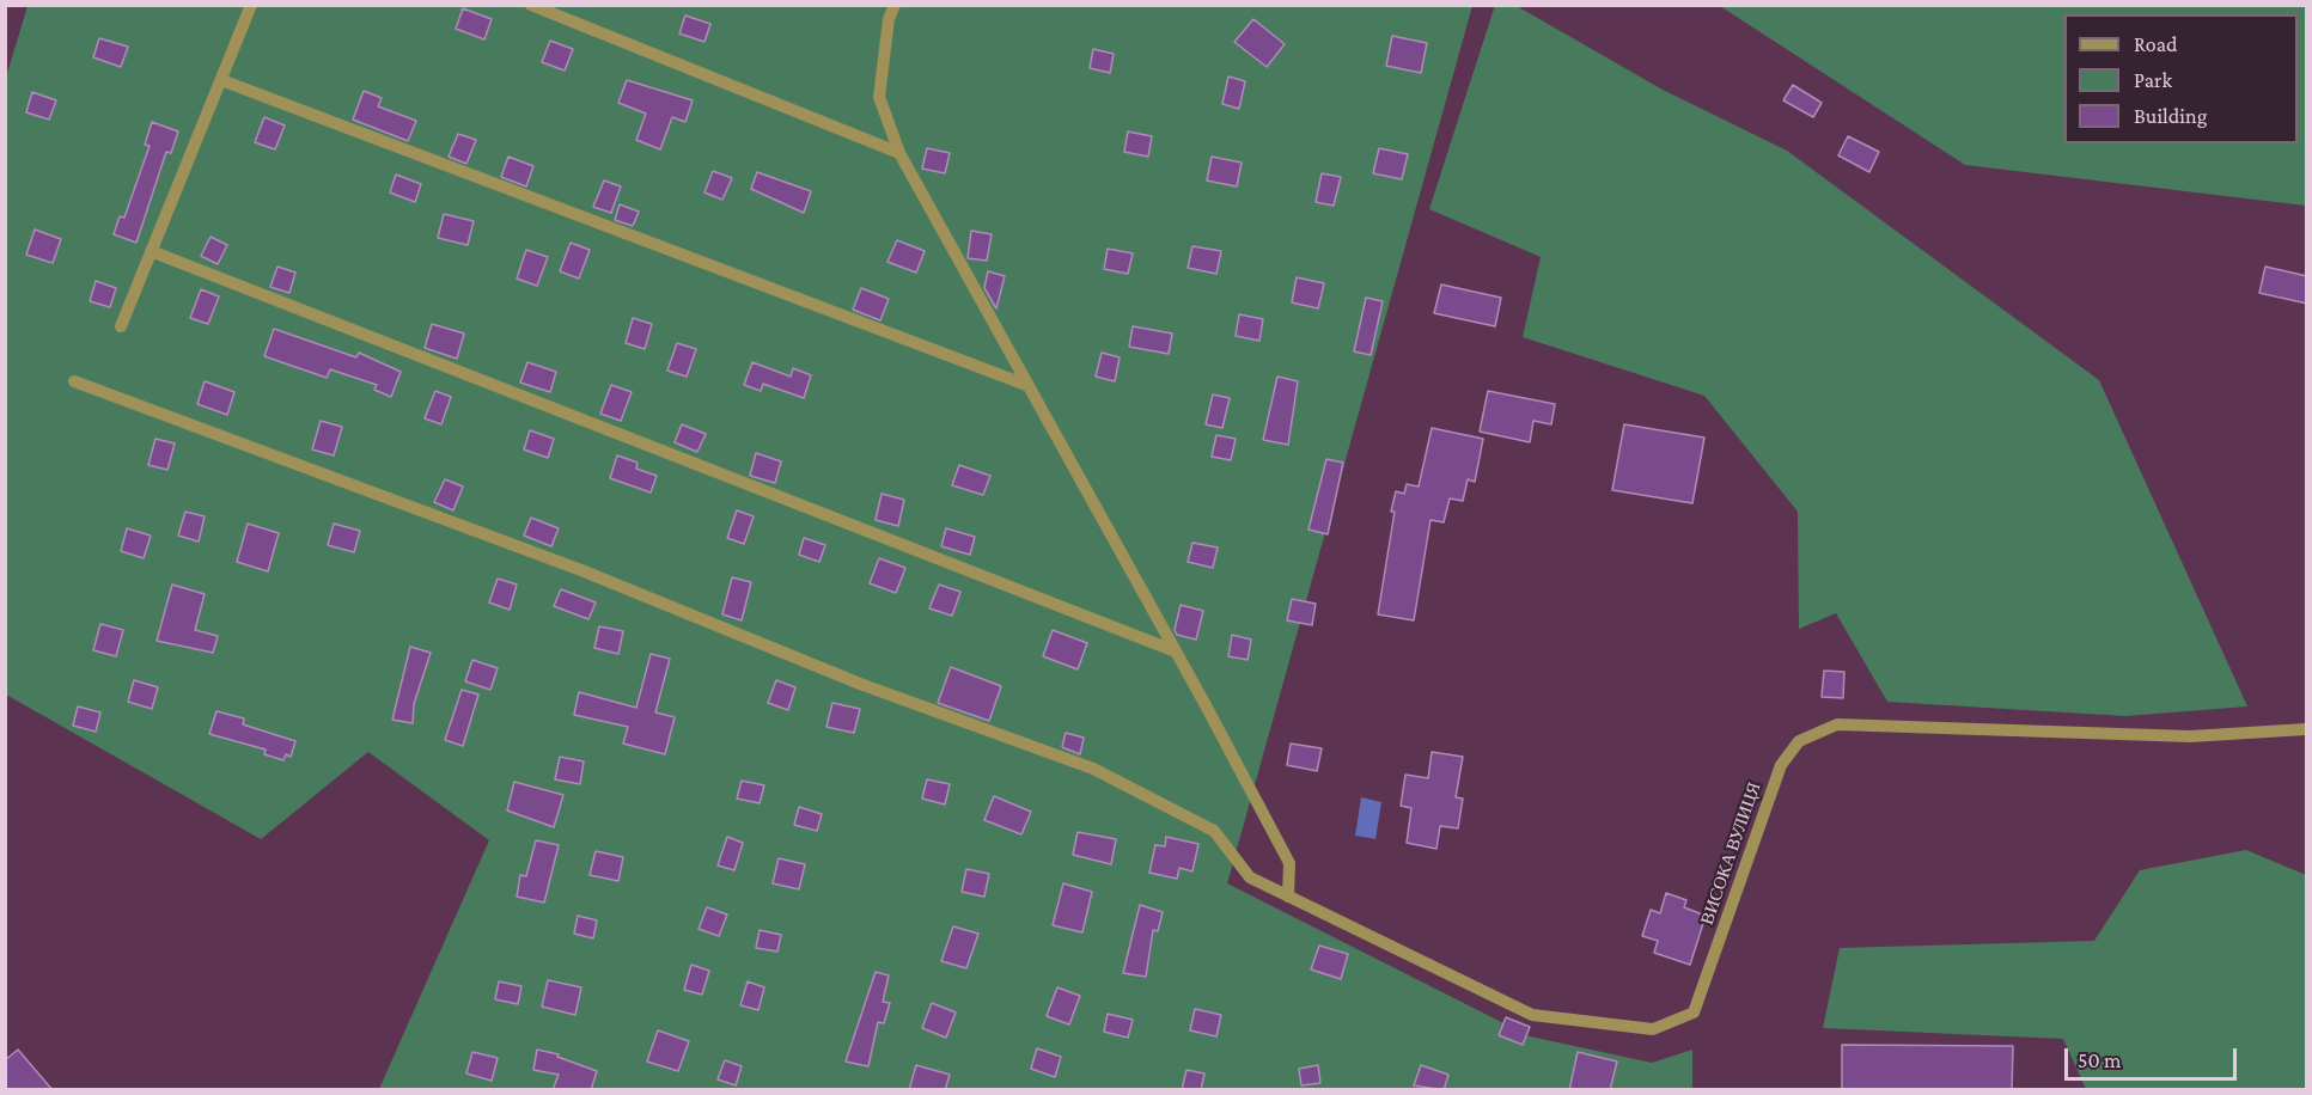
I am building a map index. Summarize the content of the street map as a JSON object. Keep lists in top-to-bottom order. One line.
{"streets":{"street":["ВИСОКА ВУЛИЦЯ"]},"legend":["Road","Park","Building"],"scale_bar":"50 m"}
